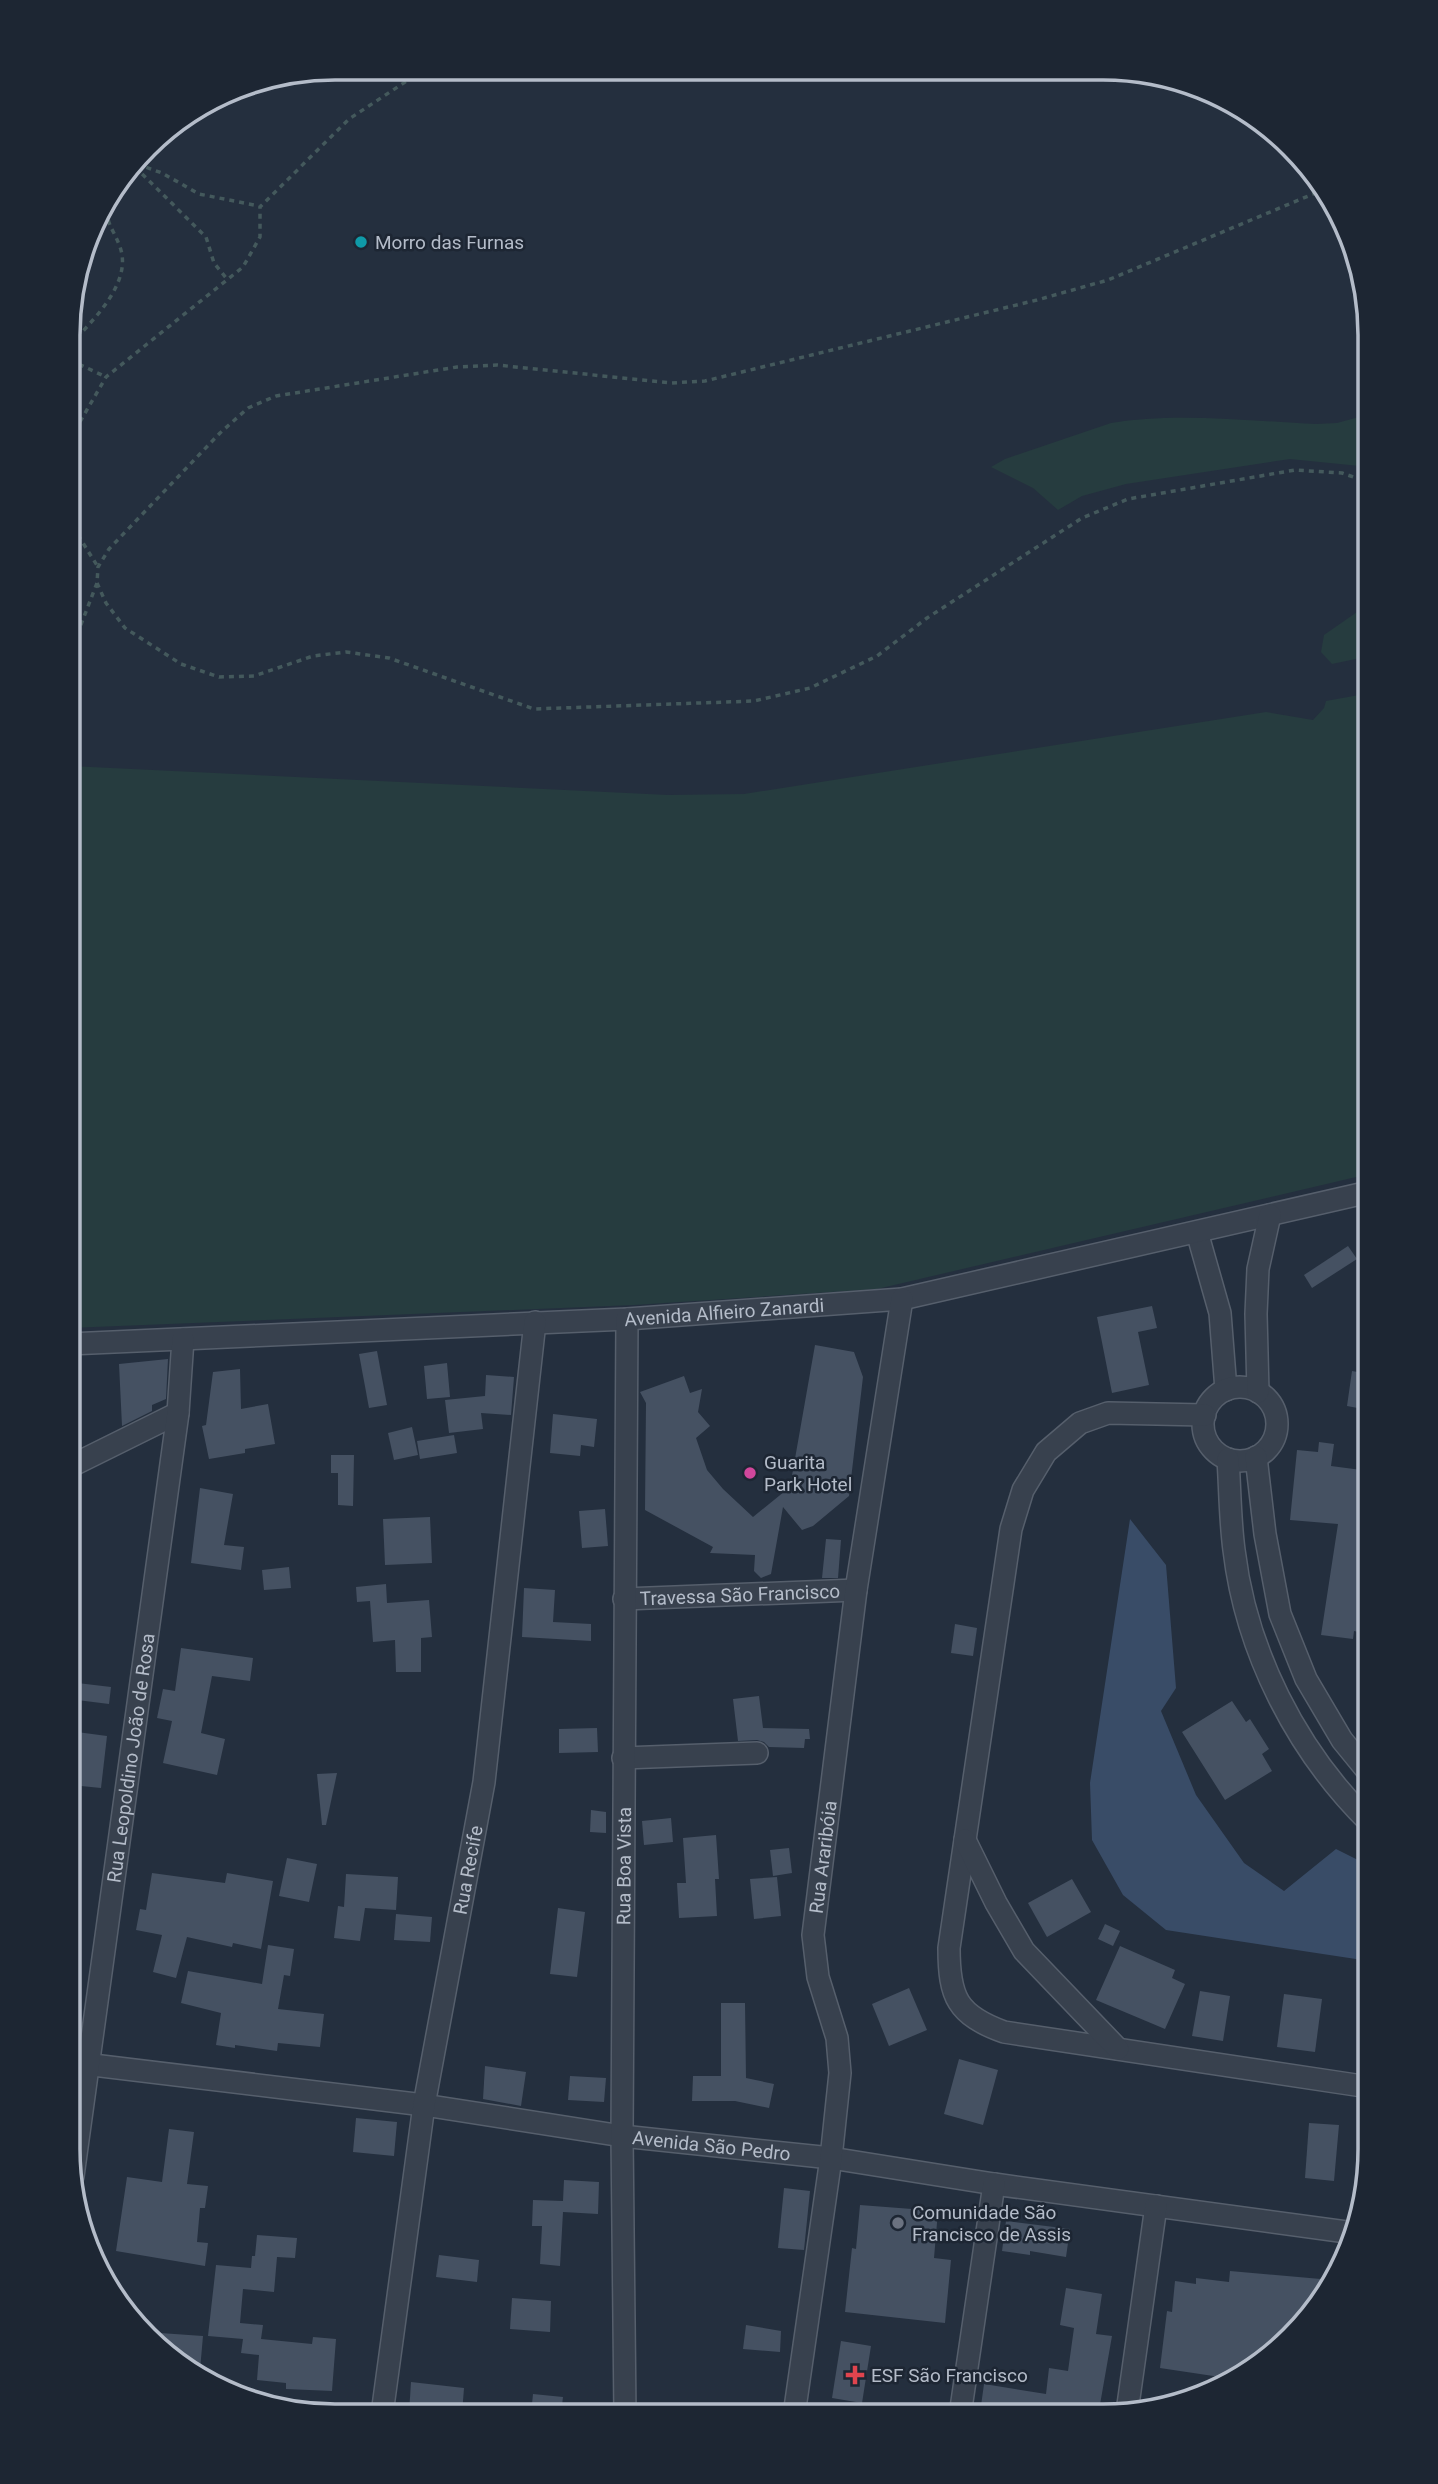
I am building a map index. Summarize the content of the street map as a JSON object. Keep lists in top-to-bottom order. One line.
{"streets":{"street":["Avenida Alfieiro Zanardi","Travessa São Francisco","Rua Leopoldino João de Rosa","Rua Araribóia","Rua Boa Vista","Rua Recife","Avenida São Pedro"]},"crossings":[["Avenida Alfieiro Zanardi","Rua Leopoldino João de Rosa"],["Avenida Alfieiro Zanardi","Rua Araribóia"],["Avenida Alfieiro Zanardi","Rua Boa Vista"],["Avenida Alfieiro Zanardi","Rua Recife"],["Travessa São Francisco","Rua Araribóia"],["Travessa São Francisco","Rua Boa Vista"],["Rua Leopoldino João de Rosa","Avenida São Pedro"],["Rua Araribóia","Avenida São Pedro"],["Rua Boa Vista","Avenida São Pedro"],["Rua Recife","Avenida São Pedro"]],"places":{"other":["Morro das Furnas","Guarita Park Hotel","Comunidade São Francisco de Assis"],"health":["ESF São Francisco"]}}
